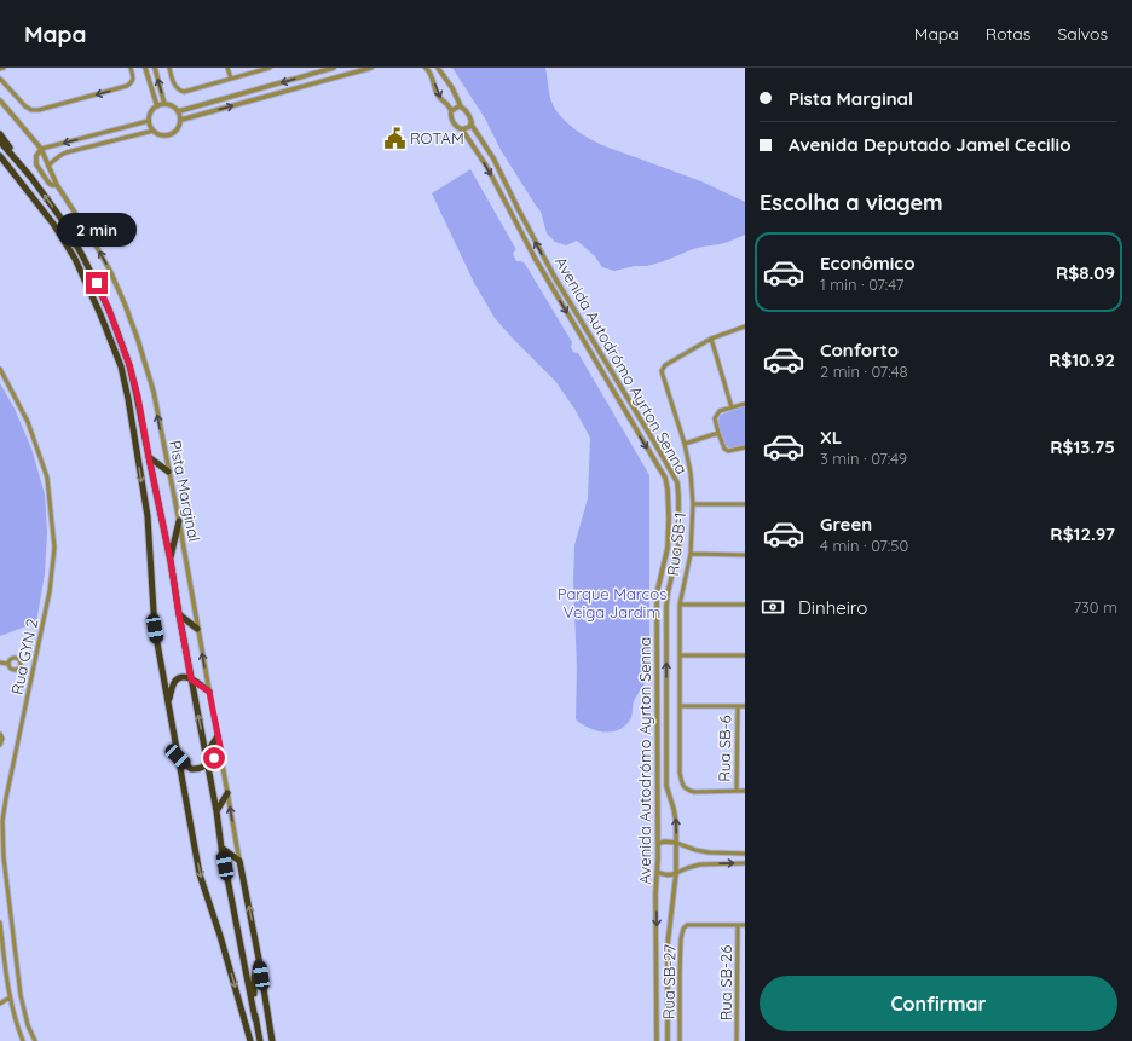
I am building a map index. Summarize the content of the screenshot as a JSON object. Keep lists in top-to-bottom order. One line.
{"streets":{"street":["Avenida Autodrómo Ayrton Senna","Pista Marginal","Rua SB-1","Rua GYN 2","Rua SB-6","Rua SB-27","Rua SB-26"]},"crossings":[["Rua SB-1","Rua SB-6"],["Rua SB-27","Rua SB-26"]],"one_way":["Pista Marginal"],"parks":["Parque Marcos Veiga Jardim"],"places":{"public building":["ROTAM"]},"page":{"header":"Mapa","nav":["Mapa","Rotas","Salvos"],"banner":["Pista Marginal","Avenida Deputado Jamel Cecilio"],"heading":"Escolha a viagem","bubble":"2 min","list":[{"name":"Econômico","note":"1 min · 07:47","value":"R$8.09"},{"name":"Conforto","note":"2 min · 07:48","value":"R$10.92"},{"name":"XL","note":"3 min · 07:49","value":"R$13.75"},{"name":"Green","note":"4 min · 07:50","value":"R$12.97"}],"pay":["Dinheiro","730 m"],"buttons":"Confirmar"}}
